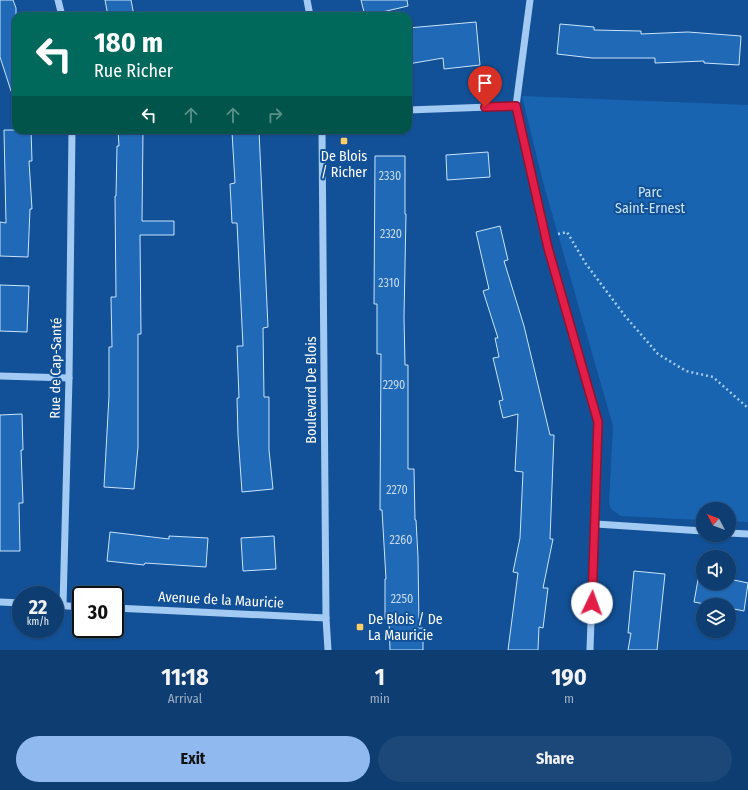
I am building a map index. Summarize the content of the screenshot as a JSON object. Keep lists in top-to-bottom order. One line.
{"streets":{"street":["Rue de Cap-Santé","Boulevard De Blois","Avenue de la Mauricie"]},"crossings":[["Boulevard De Blois","Avenue de la Mauricie"]],"parks":["Parc Saint-Ernest"],"places":{"transit":["De Blois / Richer","De Blois / De La Mauricie"]},"house_numbers":["2330","2320","2310","2290","2270","2260","2250"],"north":"top left","page":{"turn":["180 m","Rue Richer"],"speed":"22 km/h","limit":"30","eta":["11:18","Arrival","1","min","190","m"],"buttons":["Exit","Share"]}}
